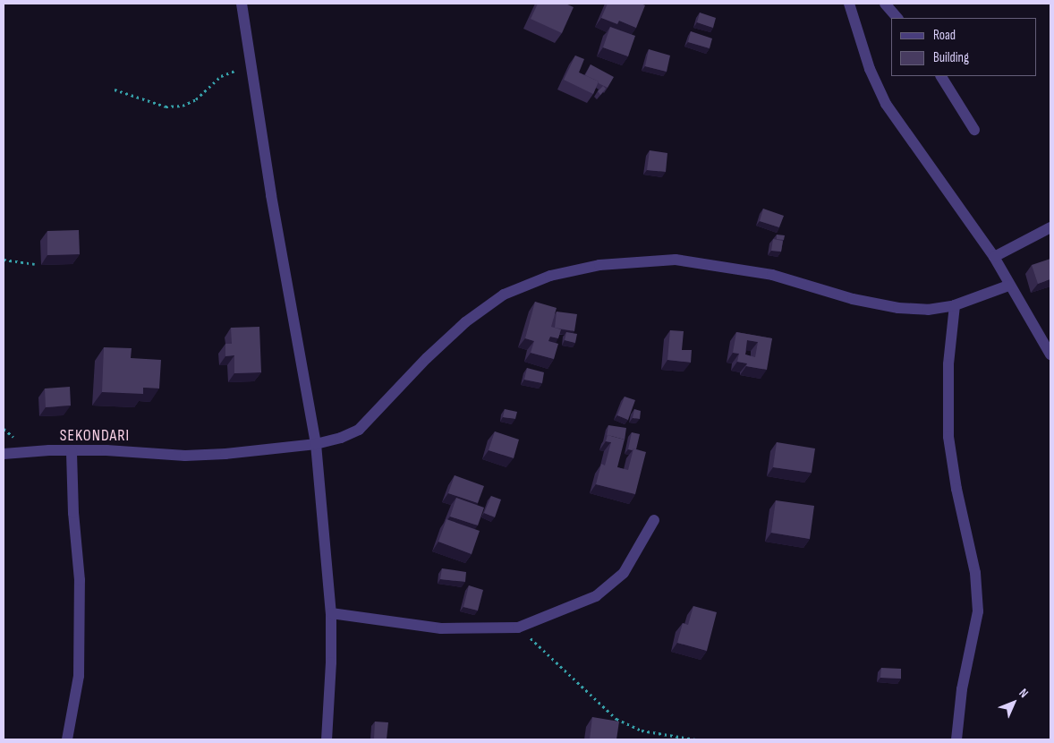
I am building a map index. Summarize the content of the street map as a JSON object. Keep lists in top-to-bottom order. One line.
{"districts":["SEKONDARI"],"legend":["Road","Building"],"north":"top right"}
